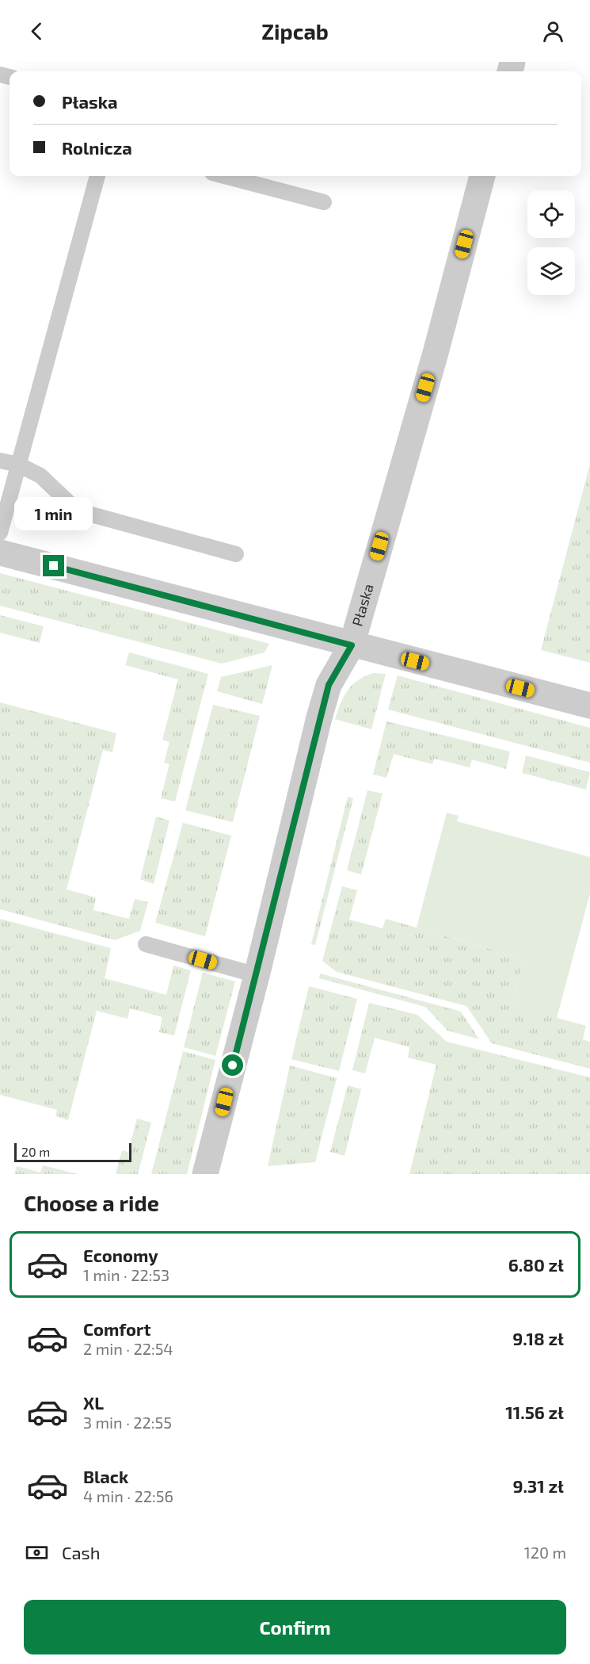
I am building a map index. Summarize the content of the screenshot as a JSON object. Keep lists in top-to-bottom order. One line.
{"streets":{"street":["Płaska"]},"scale_bar":"20 m","page":{"header":"Zipcab","banner":["Płaska","Rolnicza"],"bubble":"1 min","scale":"20 m","heading":"Choose a ride","list":[{"name":"Economy","note":"1 min · 22:53","value":"6.80 zł"},{"name":"Comfort","note":"2 min · 22:54","value":"9.18 zł"},{"name":"XL","note":"3 min · 22:55","value":"11.56 zł"},{"name":"Black","note":"4 min · 22:56","value":"9.31 zł"}],"pay":["Cash","120 m"],"buttons":"Confirm"}}
